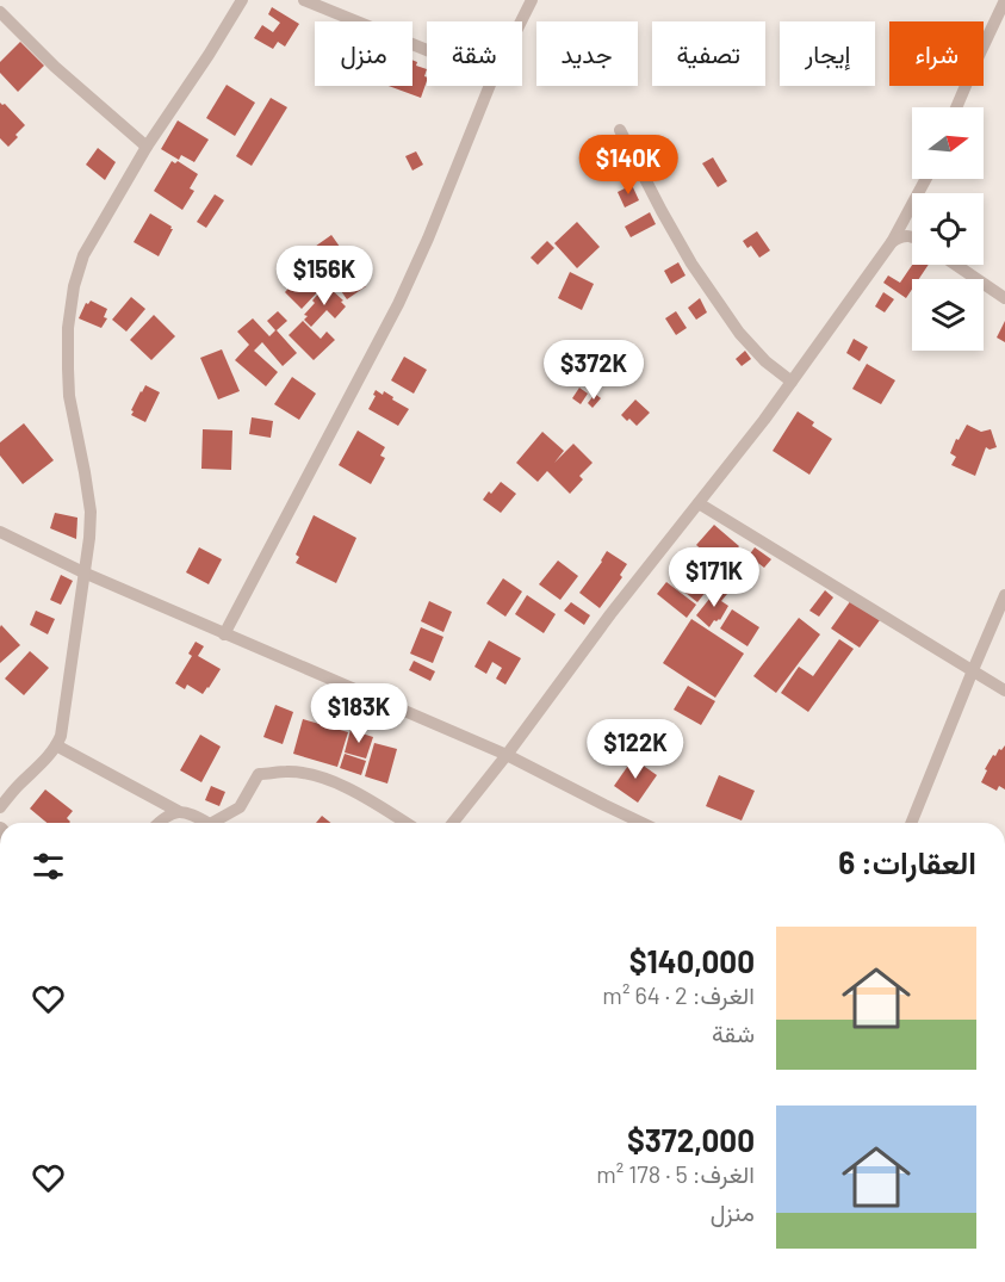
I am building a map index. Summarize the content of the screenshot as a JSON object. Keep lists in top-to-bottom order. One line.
{"north":"right","page":{"chip":["شراء","إيجار","تصفية","جديد","شقة","منزل"],"price":["$140K","$156K","$372K","$171K","$183K","$122K"],"heading":"العقارات: 6","list":[{"name":"$140,000","note":"الغرف: 2 · 64 m² · شقة"},{"name":"$372,000","note":"الغرف: 5 · 178 m² · منزل"}]}}
